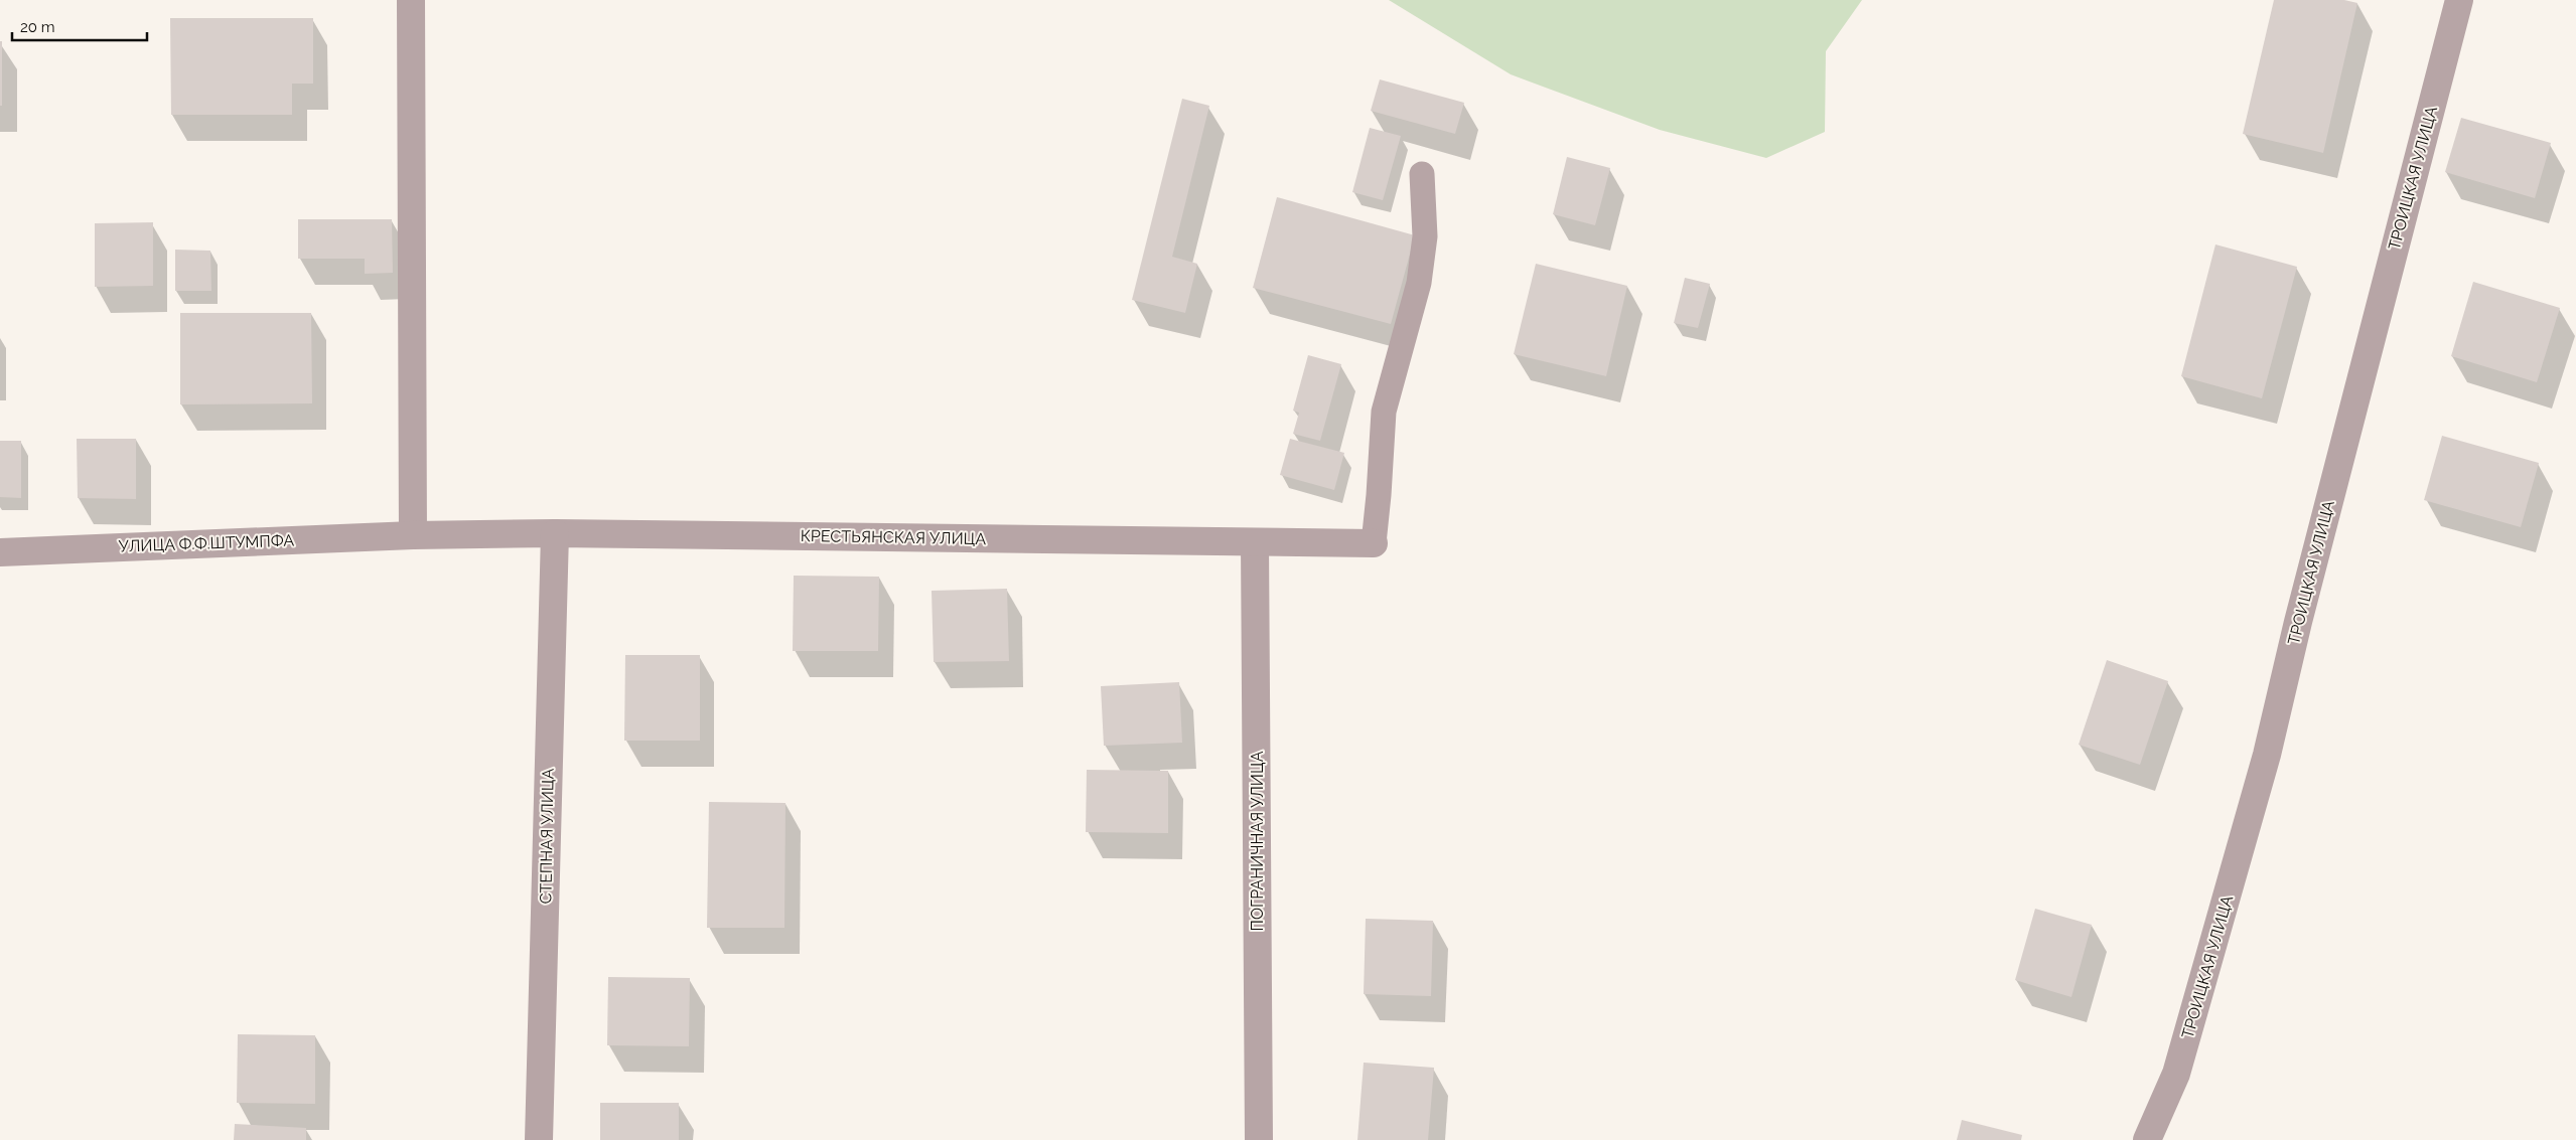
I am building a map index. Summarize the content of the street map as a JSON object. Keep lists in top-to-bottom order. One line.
{"streets":{"street":["ТРОИЦКАЯ УЛИЦА","КРЕСТЬЯНСКАЯ УЛИЦА","УЛИЦА Ф.Ф.ШТУМПФА","СТЕПНАЯ УЛИЦА","ПОГРАНИЧНАЯ УЛИЦА"]},"crossings":[["КРЕСТЬЯНСКАЯ УЛИЦА","УЛИЦА Ф.Ф.ШТУМПФА"],["КРЕСТЬЯНСКАЯ УЛИЦА","СТЕПНАЯ УЛИЦА"],["КРЕСТЬЯНСКАЯ УЛИЦА","ПОГРАНИЧНАЯ УЛИЦА"]],"scale_bar":"20 m"}
